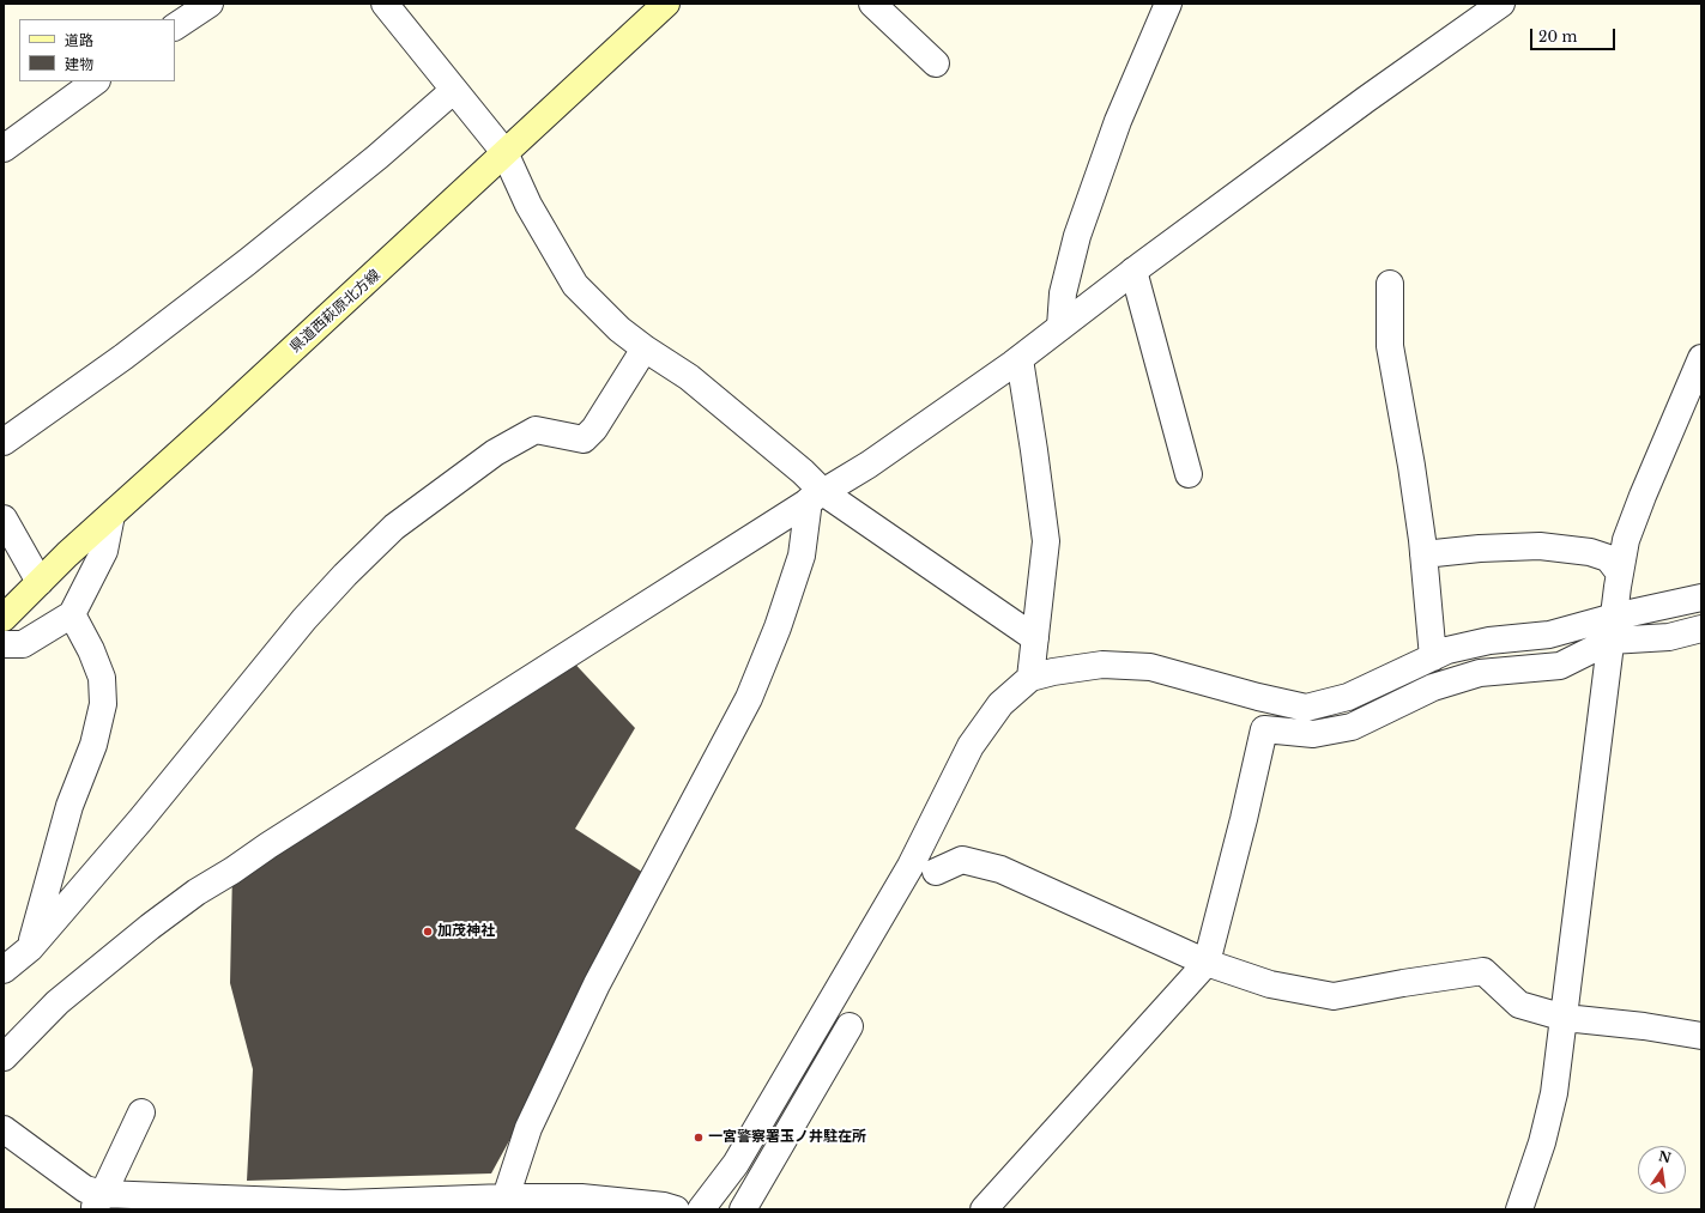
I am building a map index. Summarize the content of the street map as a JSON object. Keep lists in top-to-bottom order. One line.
{"streets":{"main road":["県道西萩原北方線"]},"places":["加茂神社","一宮警察署玉ノ井駐在所"],"legend":["道路","建物"],"scale_bar":"20 m","north":"top"}
